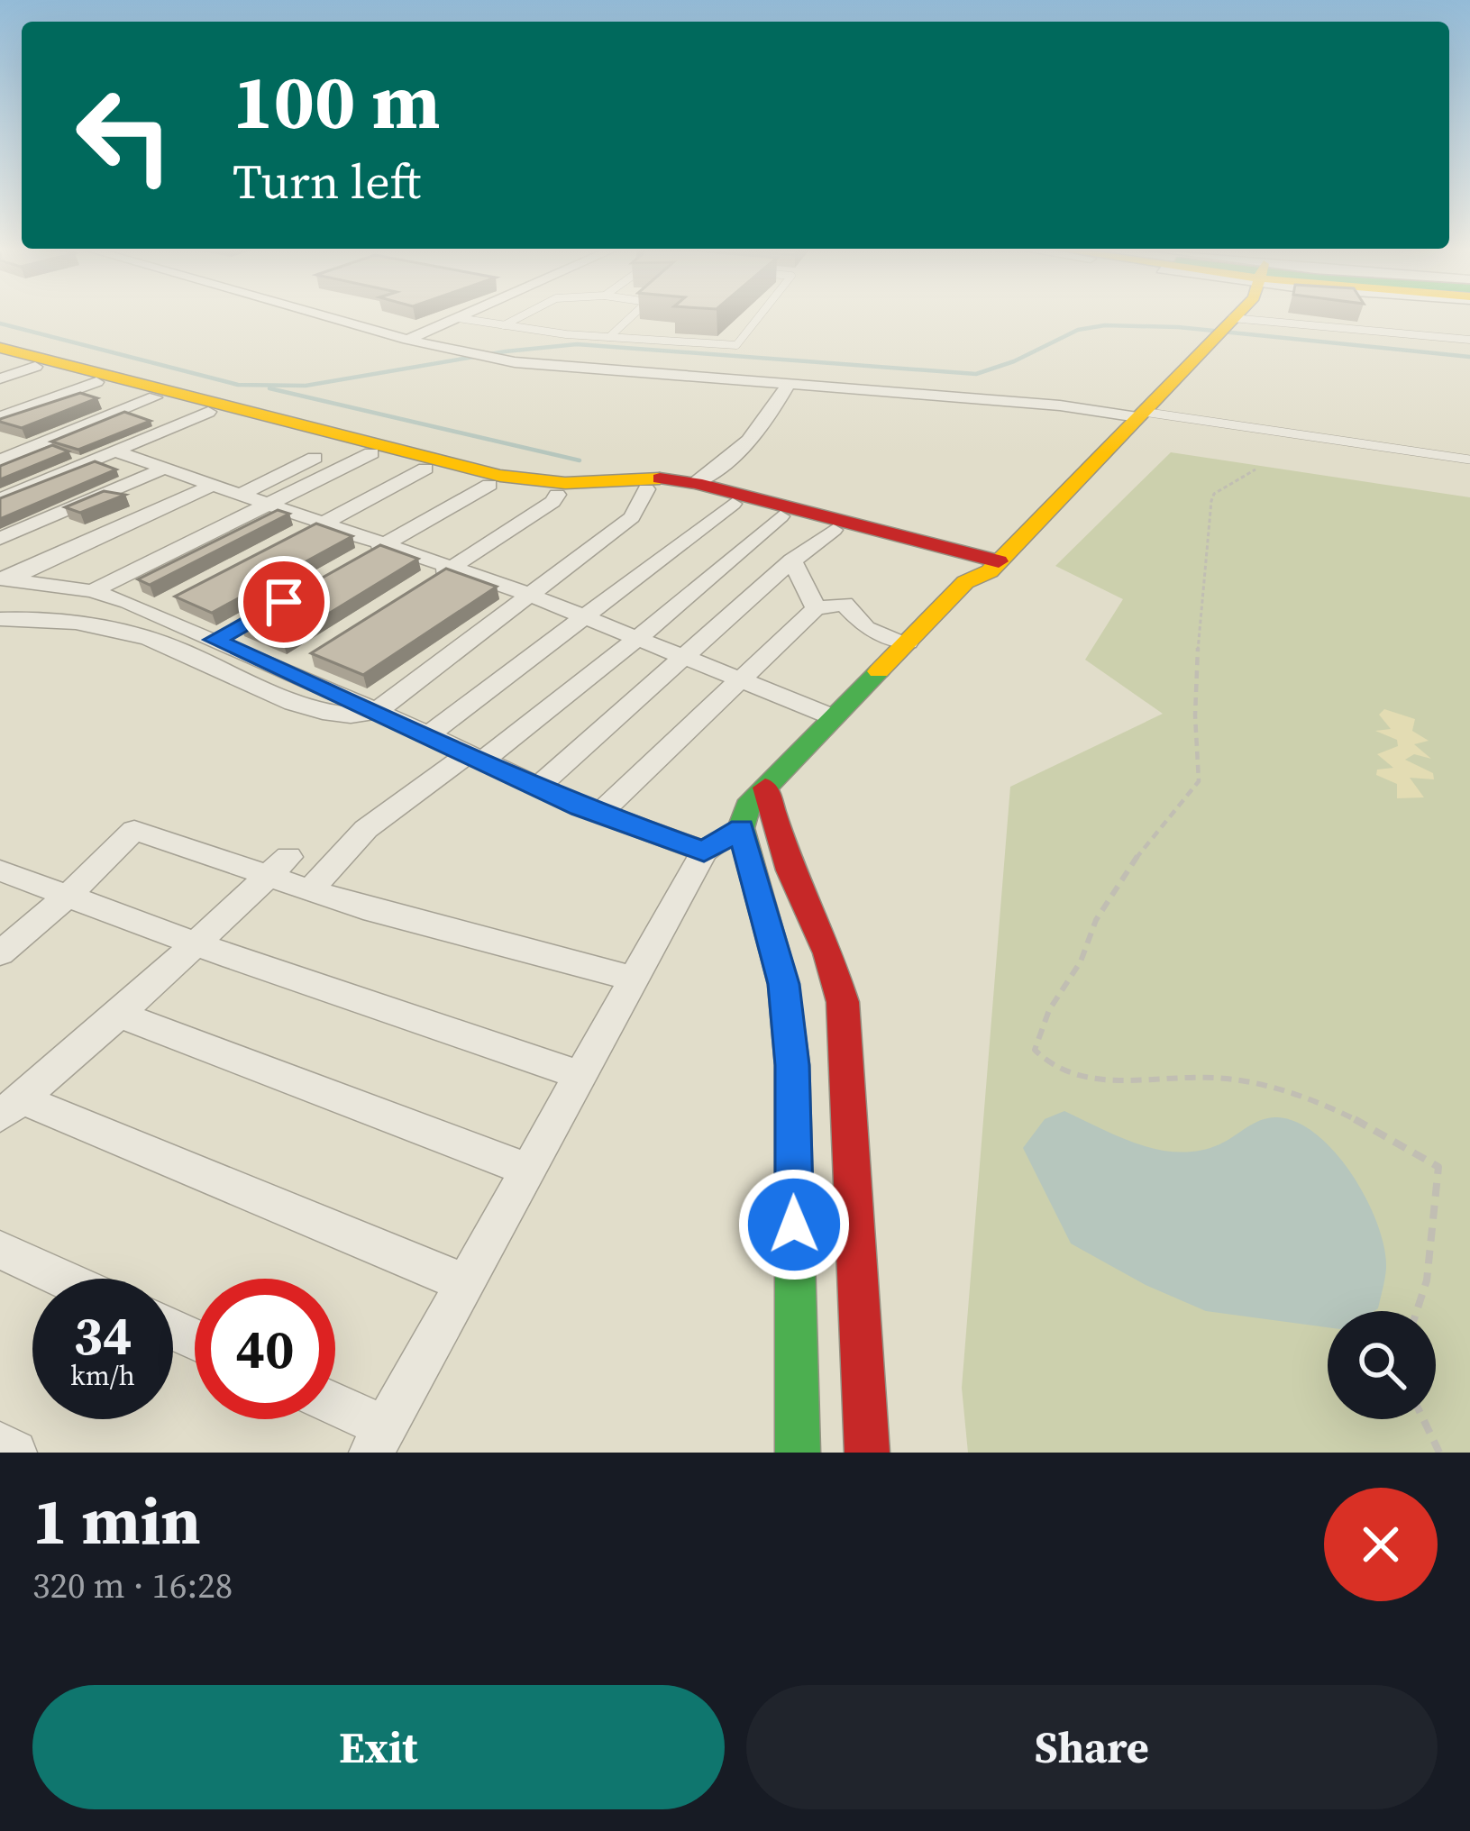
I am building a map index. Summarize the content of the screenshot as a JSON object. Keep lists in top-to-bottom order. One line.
{"page":{"turn":["100 m","Turn left"],"speed":"34 km/h","limit":"40","heading":["1 min","320 m · 16:28"],"buttons":["Exit","Share"]}}
